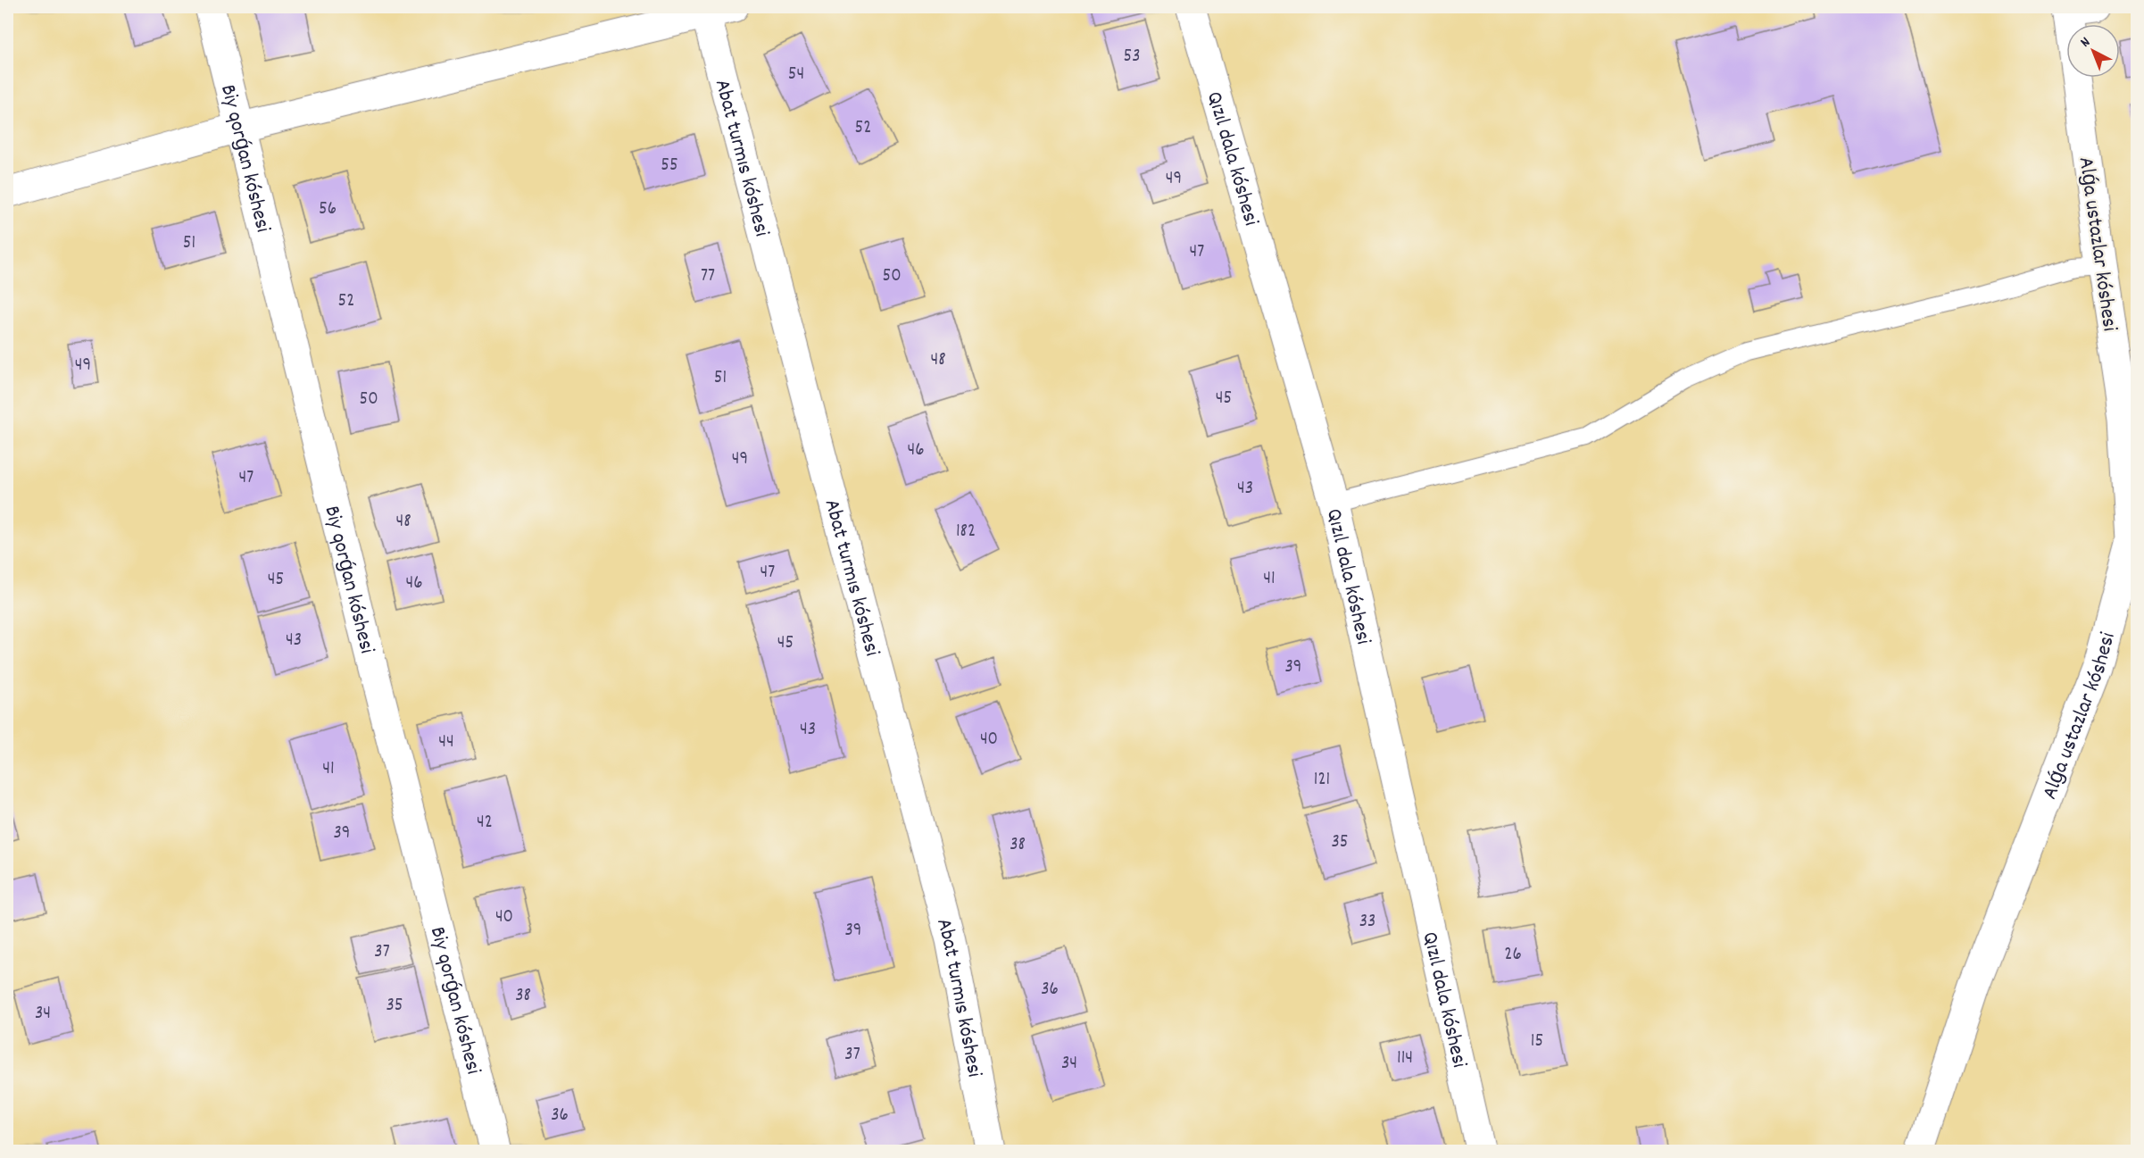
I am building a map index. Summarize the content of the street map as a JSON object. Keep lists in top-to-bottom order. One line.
{"streets":{"street":["Qızıl dala kóshesi","Biy qorǵan kóshesi","Abat turmıs kóshesi","Alǵa ustazlar kóshesi"]},"house_numbers":["53","54","52","55","49","56","51","47","77","50","52","48","49","51","45","50","46","49","47","43","48","182","47","41","45","46","43","45","39","43","40","44","41","121","42","39","35","38","40","33","39","37","26","36","38","35","34","15","37","114","34","36"],"north":"top left"}
